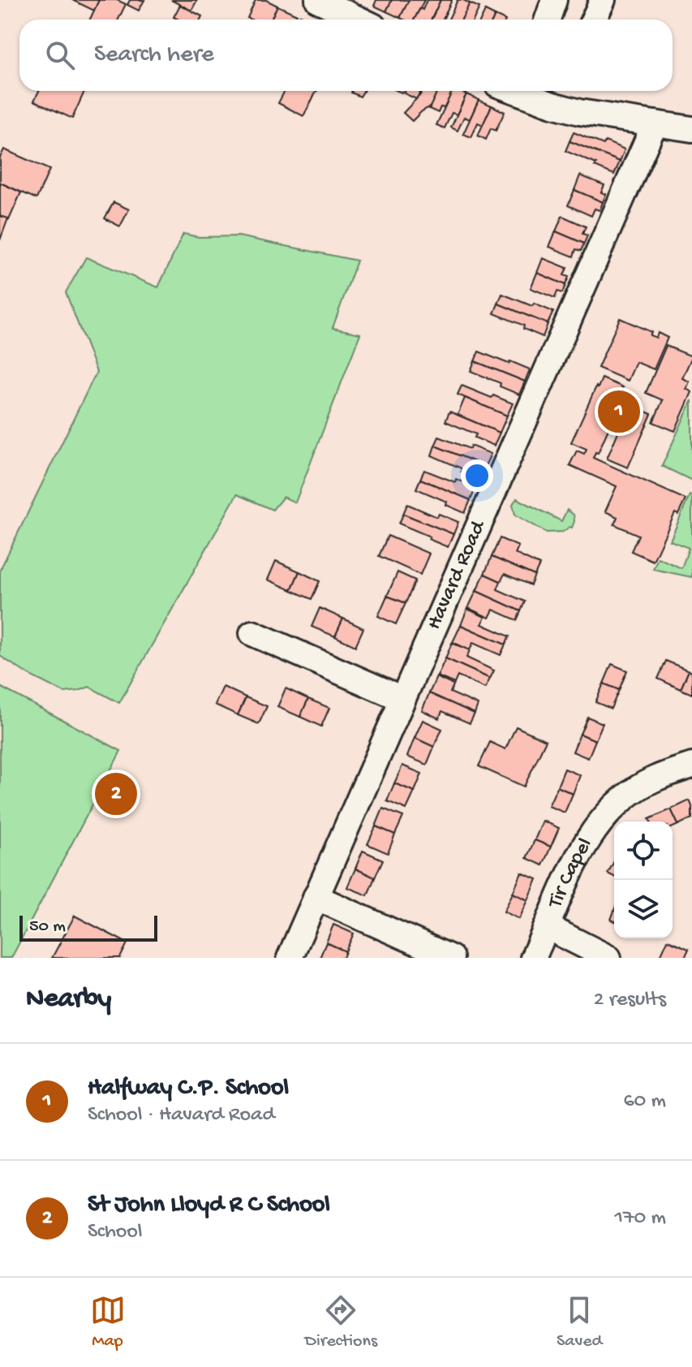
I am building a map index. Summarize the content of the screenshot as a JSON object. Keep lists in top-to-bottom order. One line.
{"streets":{"street":["Havard Road","Tir Capel"]},"scale_bar":"50 m","page":{"search":"Search here","pins":["1","2"],"scale":"50 m","heading":["Nearby","2 results"],"list":[{"mark":"1","name":"Halfway C.P. School","note":"School · Havard Road","value":"60 m"},{"mark":"2","name":"St John Lloyd R C School","note":"School","value":"170 m"}],"nav":["Map","Directions","Saved"]}}
